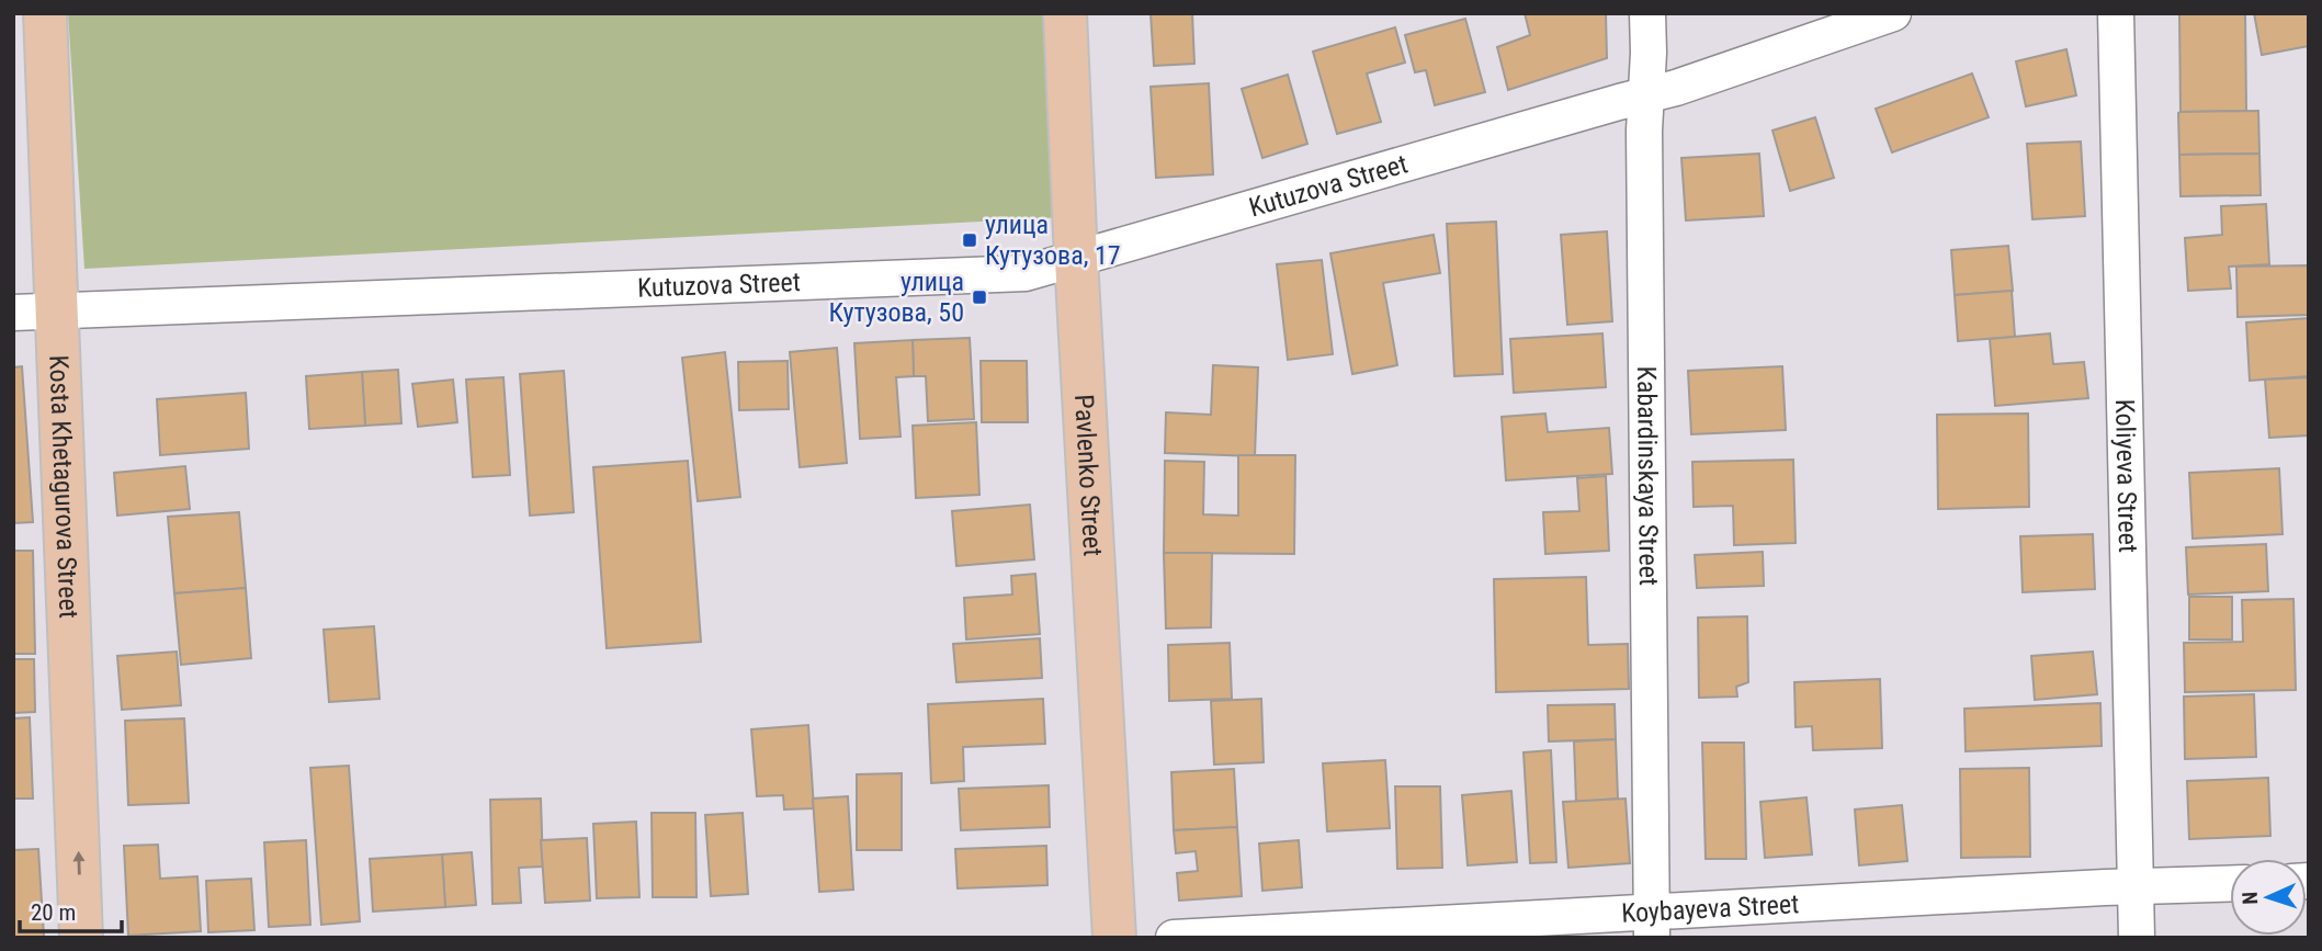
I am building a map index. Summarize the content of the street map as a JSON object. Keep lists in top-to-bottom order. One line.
{"streets":{"main road":["Pavlenko Street","Kosta Khetagurova Street"],"street":["Kutuzova Street","Kabardinskaya Street","Koliyeva Street","Koybayeva Street"]},"crossings":[["Kutuzova Street","Kabardinskaya Street"],["Kutuzova Street","Pavlenko Street"],["Kutuzova Street","Kosta Khetagurova Street"],["Kabardinskaya Street","Koybayeva Street"],["Koliyeva Street","Koybayeva Street"]],"one_way":["Kosta Khetagurova Street"],"places":{"transit":["улица Кутузова, 17","улица Кутузова, 50"]},"scale_bar":"20 m","north":"left"}
